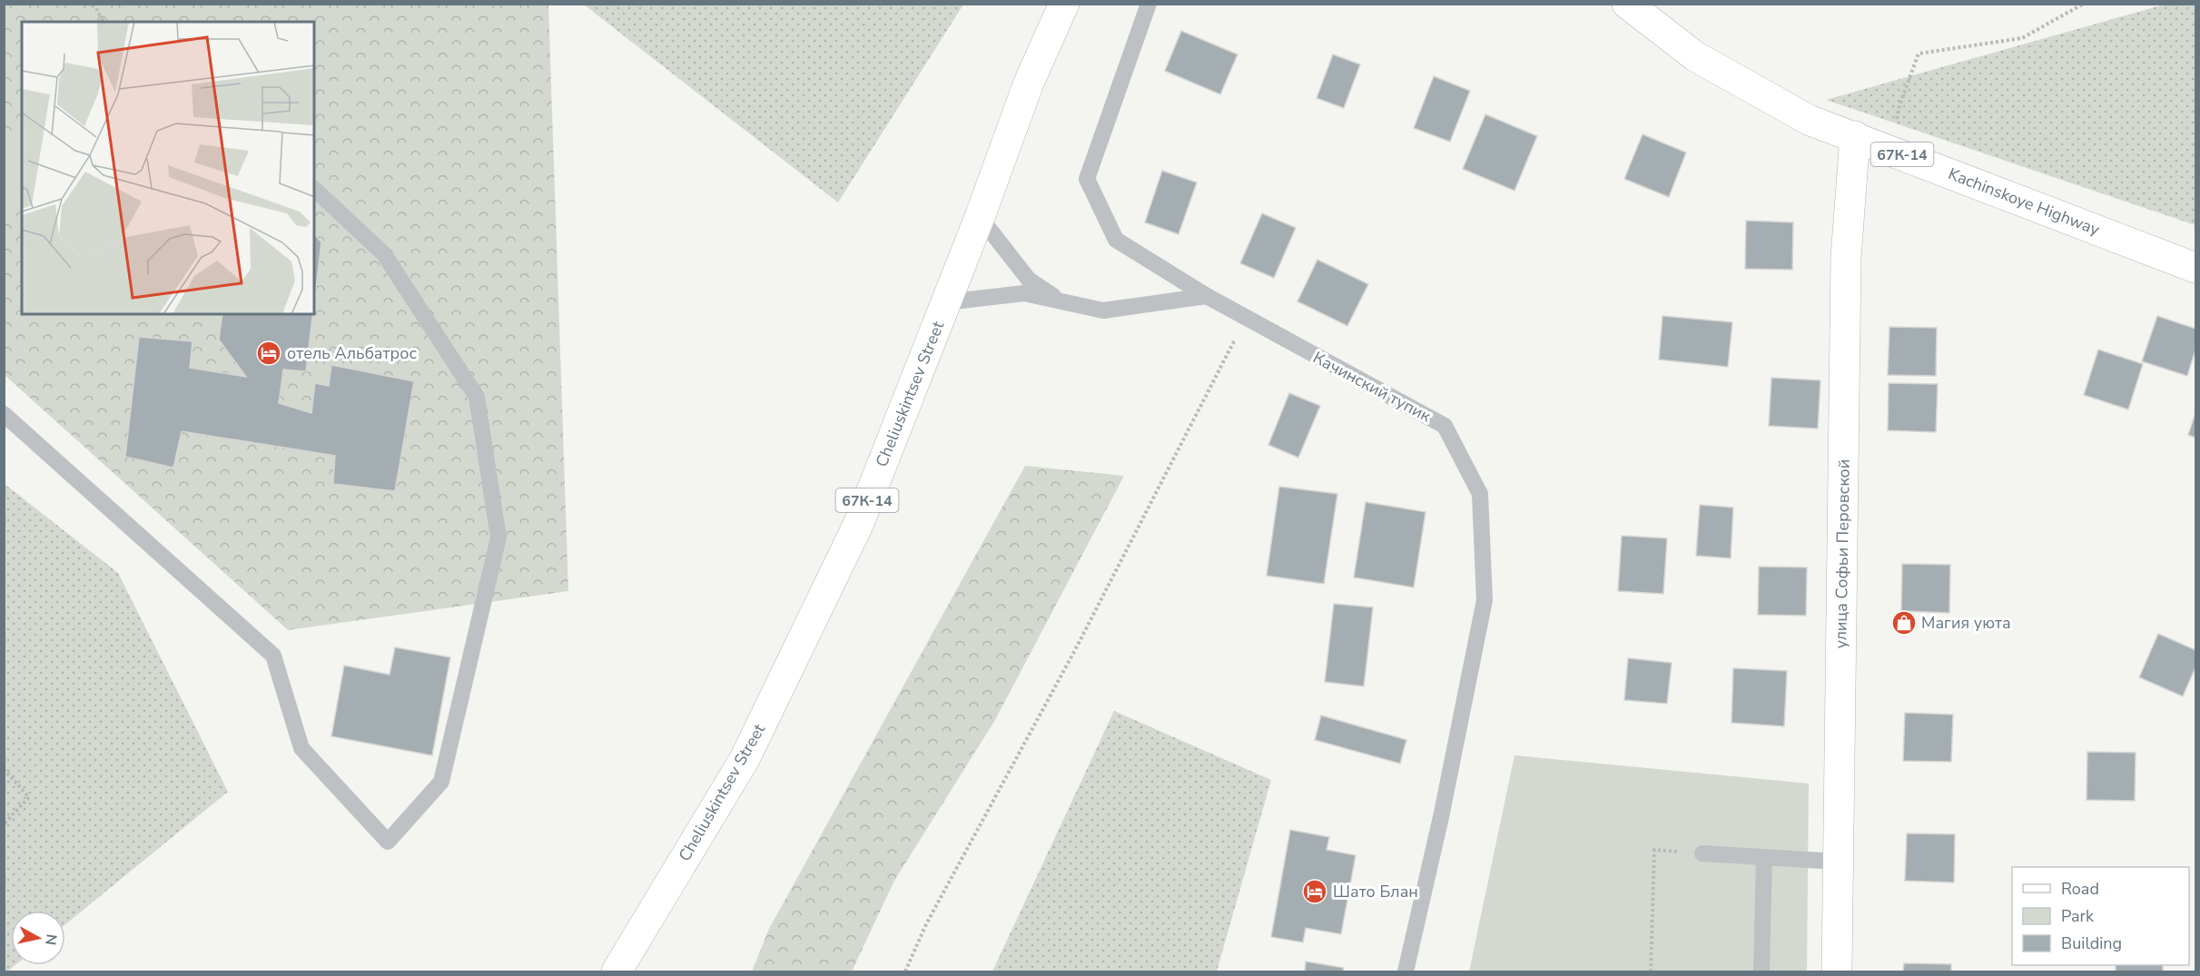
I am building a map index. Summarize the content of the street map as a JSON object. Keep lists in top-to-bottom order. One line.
{"streets":{"main road":["67К-14","Kachinskoye Highway","Cheliuskintsev Street","улица Софьи Перовской"],"lane":["Качинский тупик"]},"crossings":[["Kachinskoye Highway","улица Софьи Перовской"]],"places":{"hotel":["отель Альбатрос","Шато Блан"],"shop":["Магия уюта"]},"legend":["Road","Park","Building"],"north":"right"}
